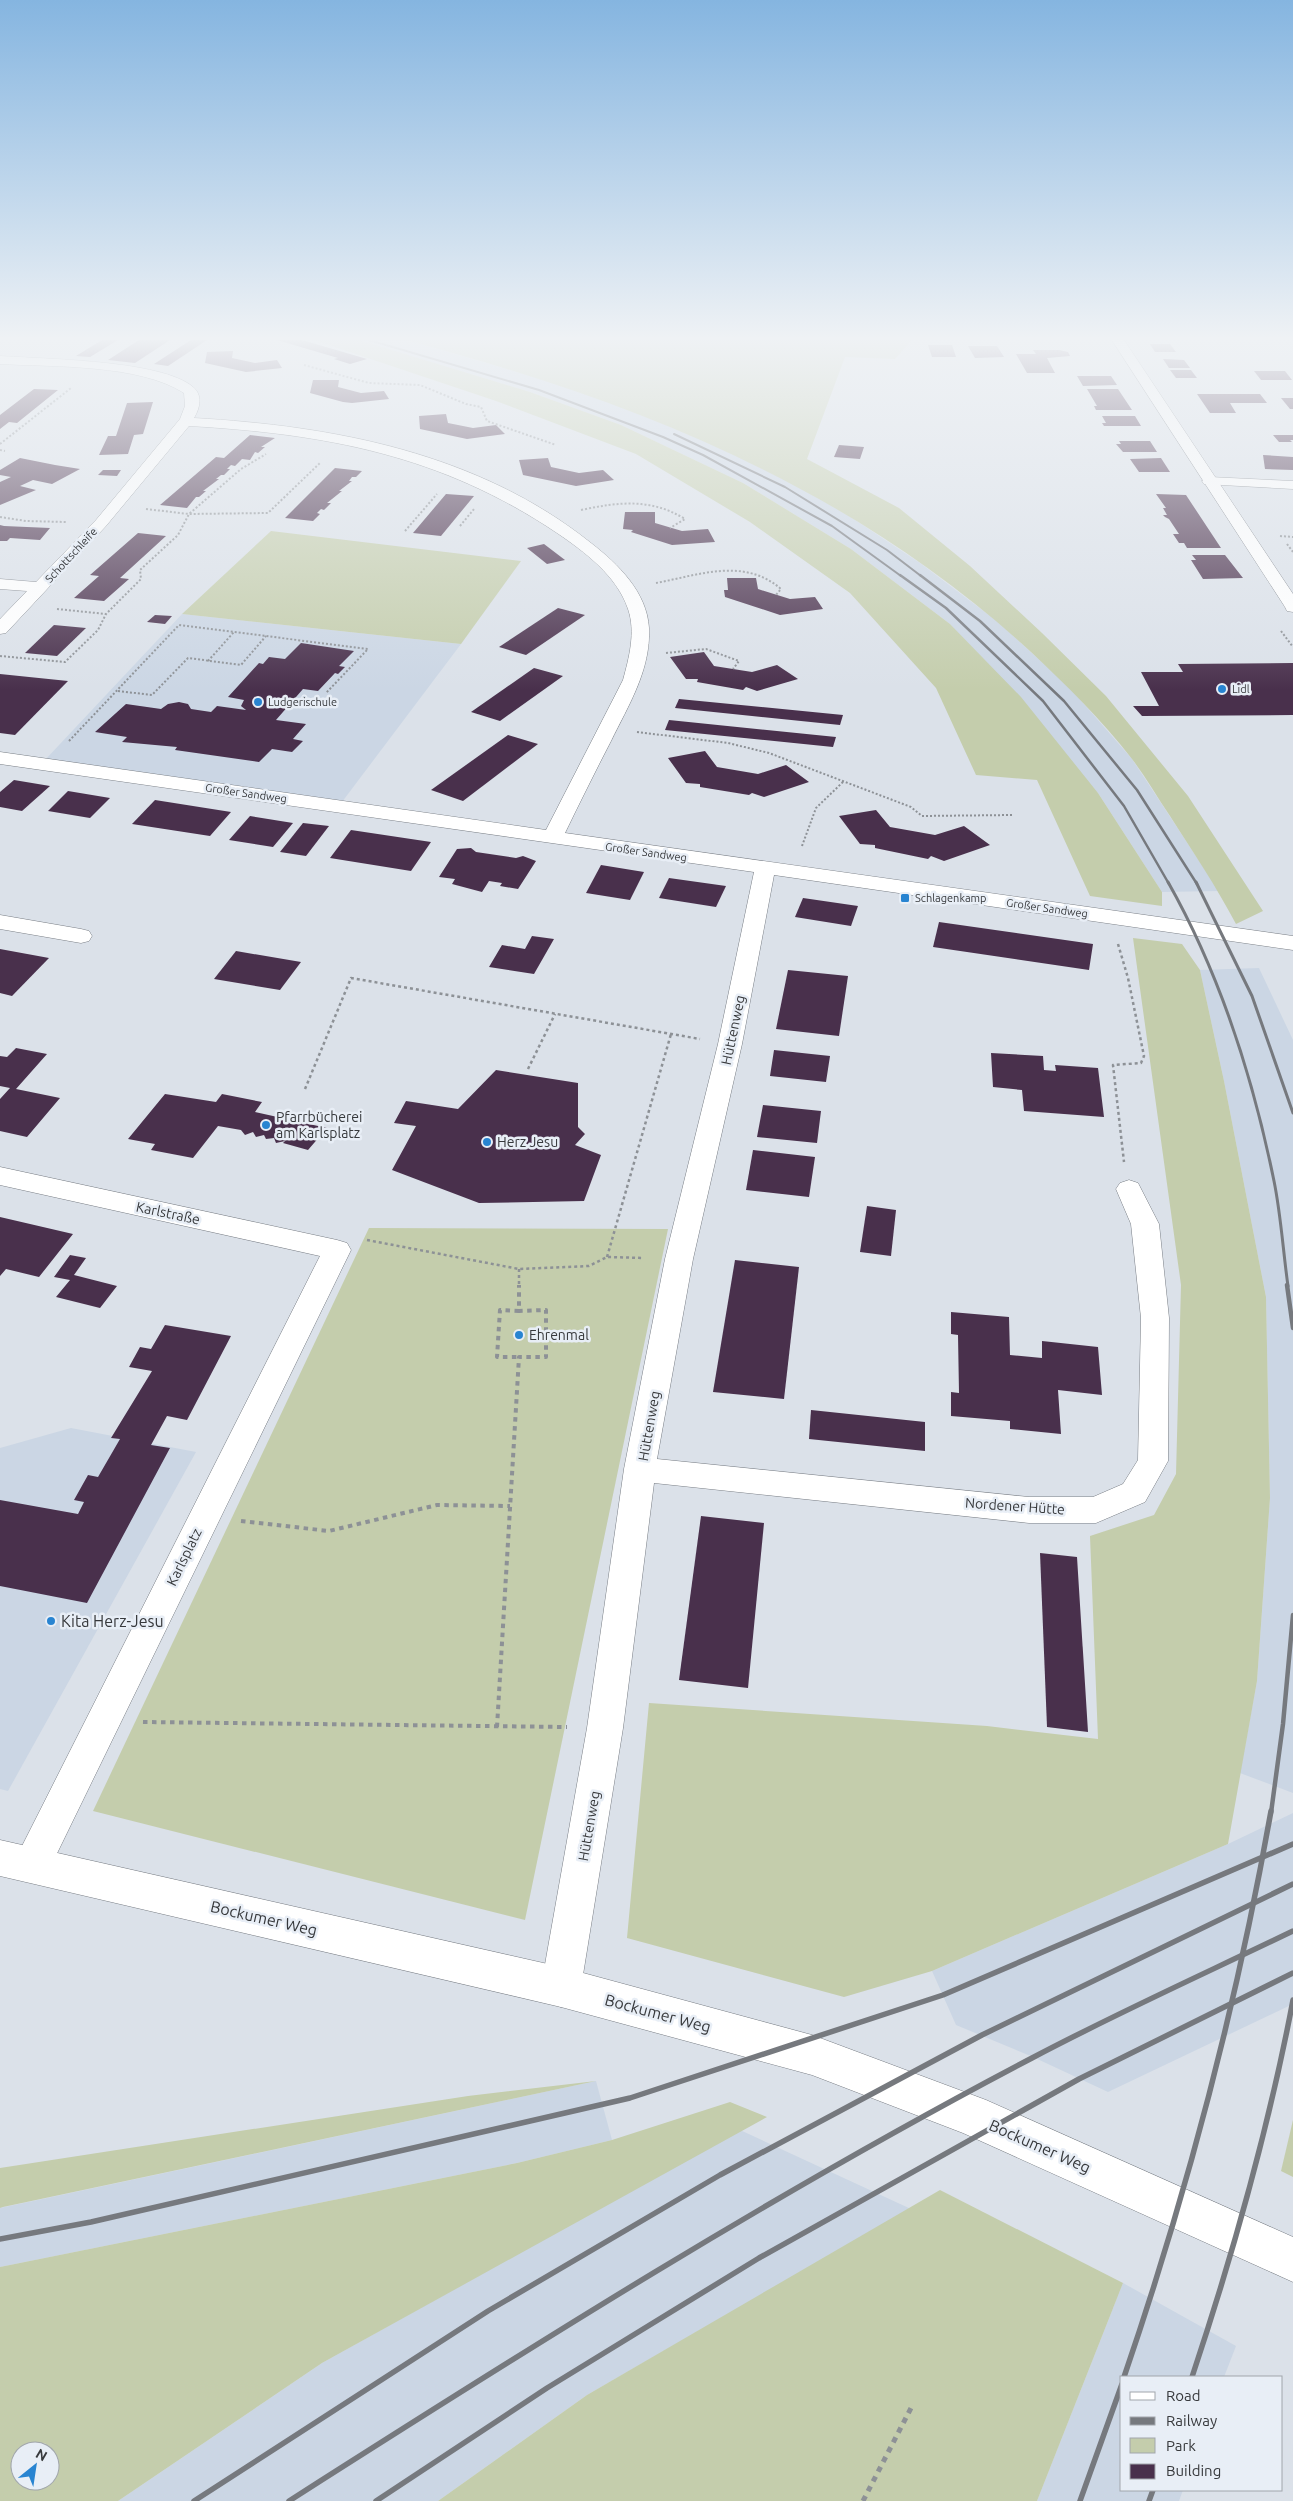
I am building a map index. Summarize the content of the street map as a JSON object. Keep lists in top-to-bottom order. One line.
{"streets":{"street":["Schottschleife","Großer Sandweg","Hüttenweg","Karlstraße","Nordener Hütte","Karlsplatz","Bockumer Weg"]},"crossings":[["Großer Sandweg","Hüttenweg"],["Hüttenweg","Nordener Hütte"],["Hüttenweg","Bockumer Weg"],["Karlstraße","Karlsplatz"],["Karlsplatz","Bockumer Weg"]],"places":{"other":["Lidl","Ludgerischule","Pfarrbücherei am Karlsplatz","Herz Jesu","Ehrenmal","Kita Herz-Jesu"],"transit":["Schlagenkamp"]},"legend":["Road","Railway","Park","Building"],"north":"top right"}
